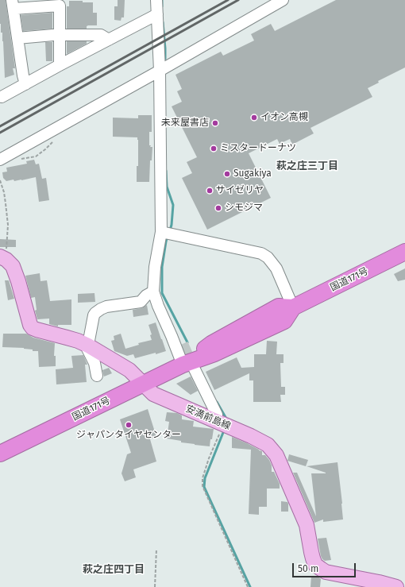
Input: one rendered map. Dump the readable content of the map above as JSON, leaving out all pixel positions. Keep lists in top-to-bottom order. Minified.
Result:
{"streets":{"highway":["国道171号"],"main road":["安満前島線"]},"crossings":[["国道171号","安満前島線"]],"districts":["萩之庄三丁目","萩之庄四丁目"],"places":["イオン高槻","未来屋書店","ミスタードーナツ","Sugakiya","サイゼリヤ","シモジマ","ジャパンタイヤセンター"],"scale_bar":"50 m"}
